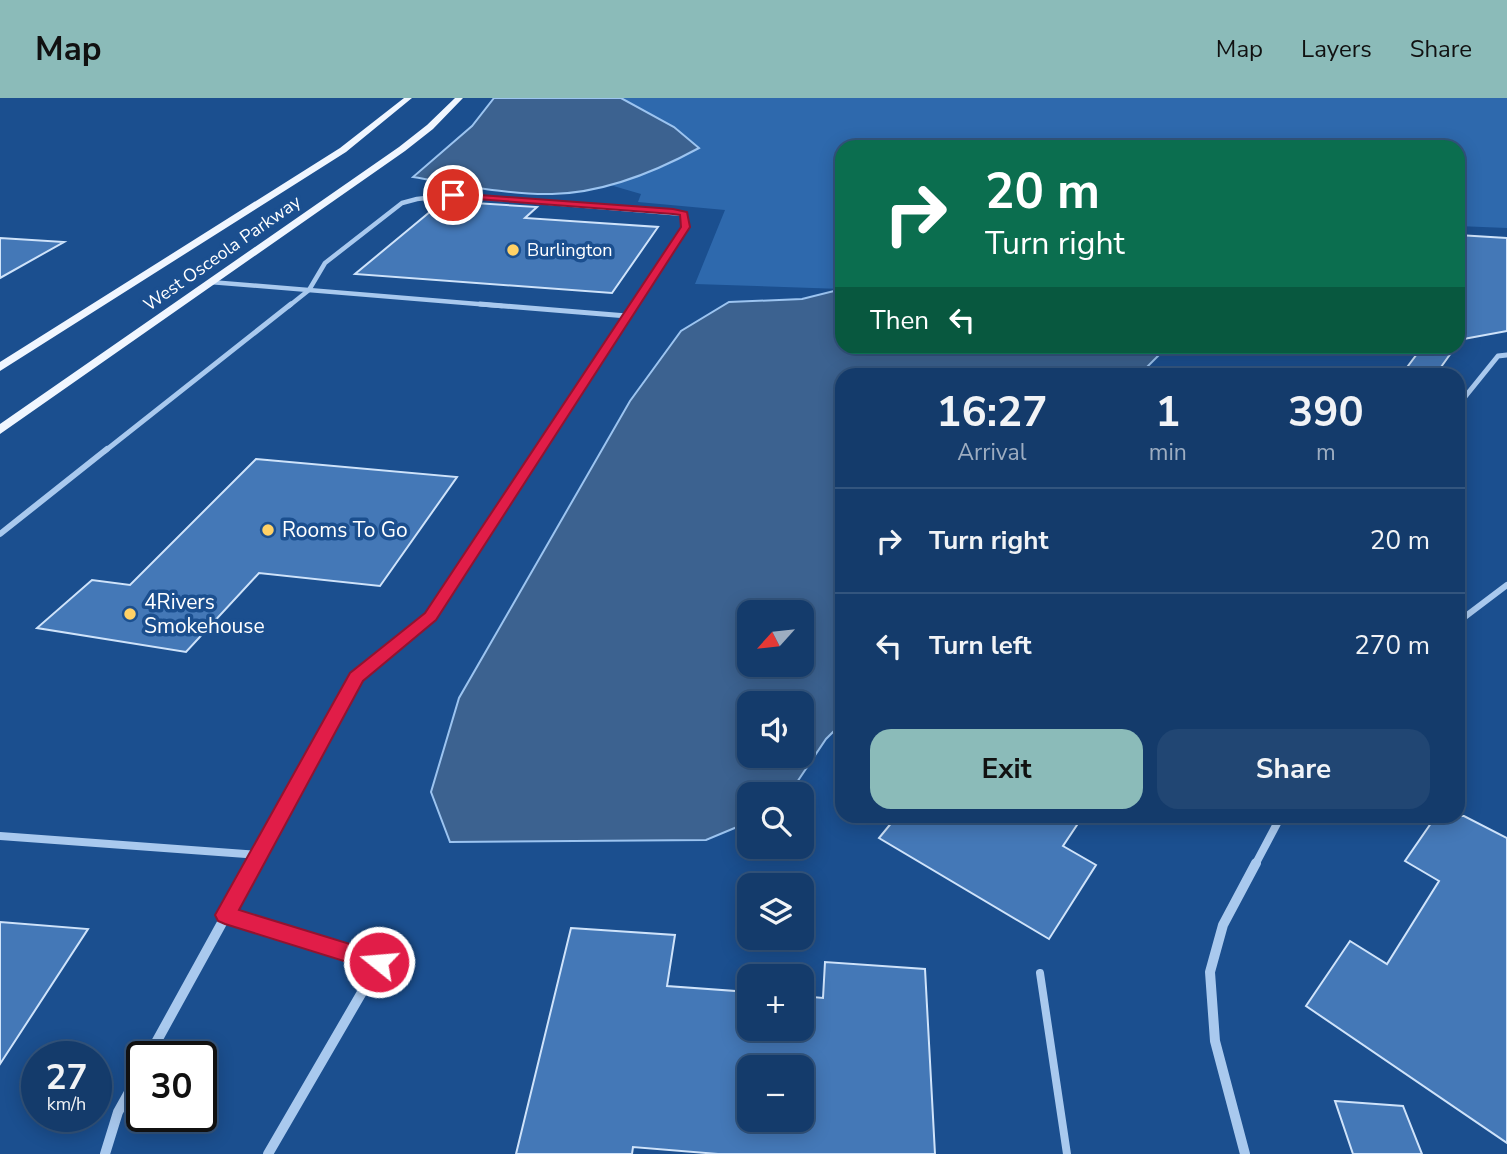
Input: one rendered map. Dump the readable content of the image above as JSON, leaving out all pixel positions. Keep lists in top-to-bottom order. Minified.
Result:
{"streets":{"main road":["West Osceola Parkway"]},"places":["Burlington","Rooms To Go","4Rivers Smokehouse"],"north":"bottom left","page":{"header":"Map","nav":["Map","Layers","Share"],"turn":["20 m","Turn right"],"then":"Then","eta":["16:27","Arrival","1","min","390","m"],"list":[{"name":"Turn right","value":"20 m"},{"name":"Turn left","value":"270 m"}],"map_buttons":["+","−"],"buttons":["Exit","Share"],"speed":"27 km/h","limit":"30"}}
